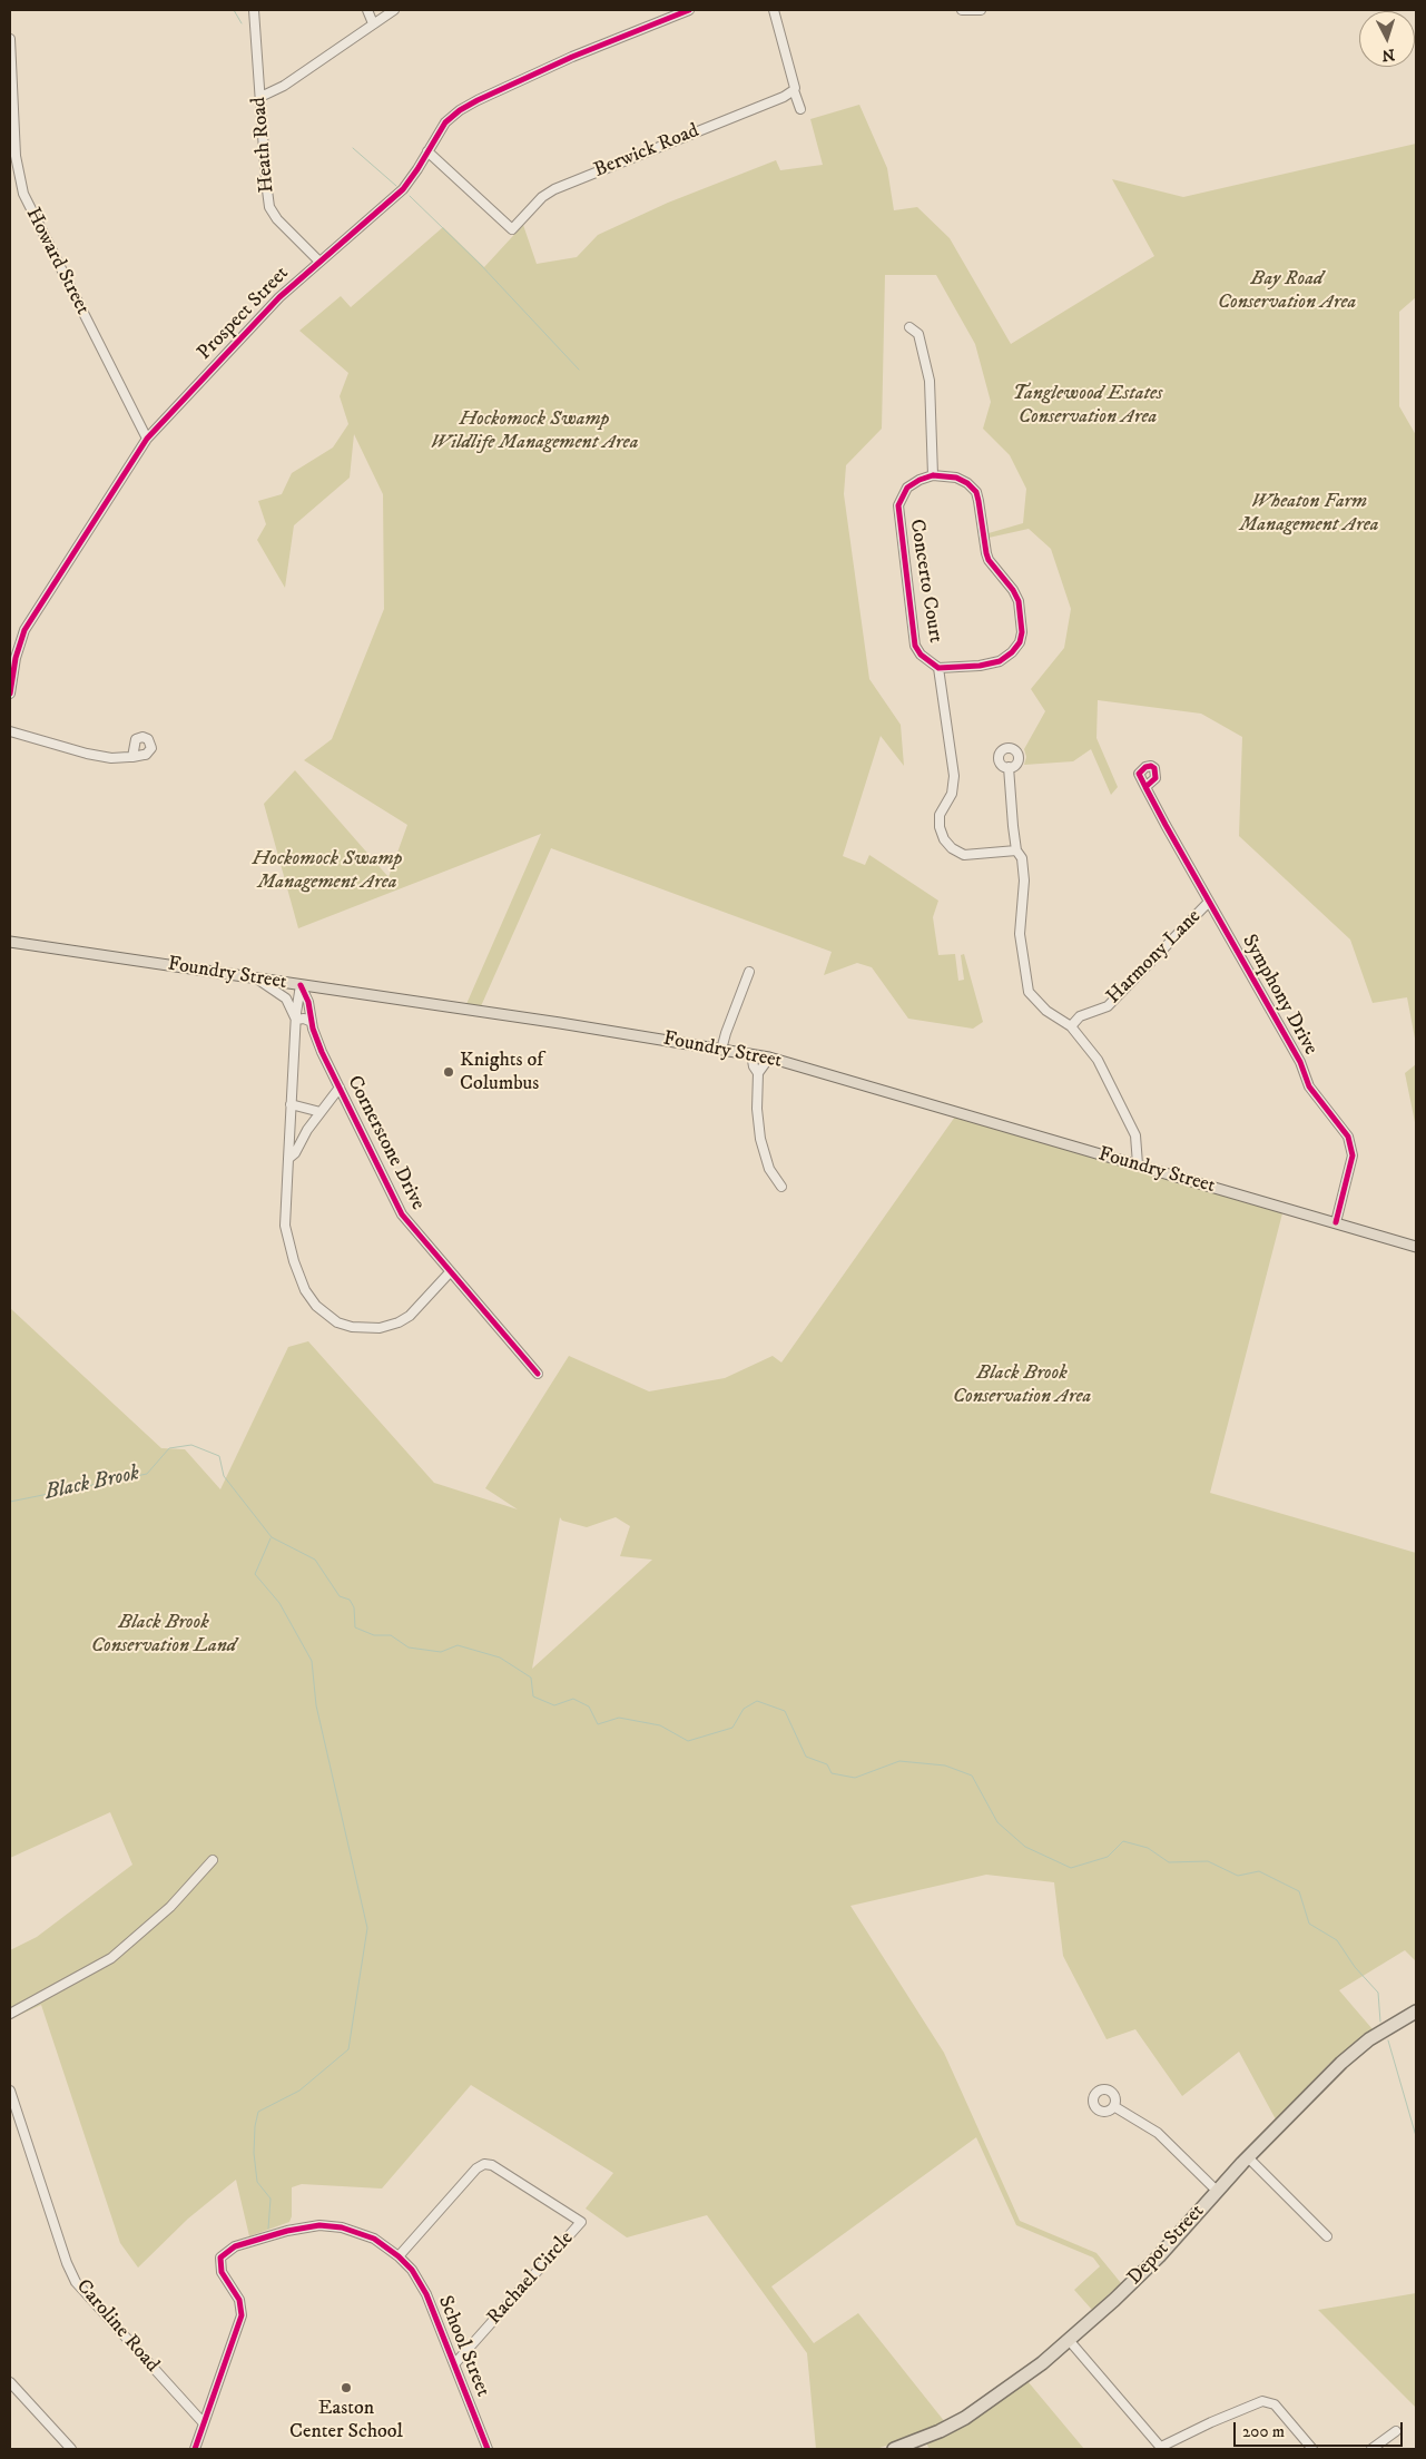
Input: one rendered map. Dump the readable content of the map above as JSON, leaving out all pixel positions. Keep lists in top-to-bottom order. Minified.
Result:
{"streets":{"highway":["Depot Street"],"main road":["Foundry Street"],"street":["Heath Road","Berwick Road","Howard Street","Prospect Street","Concerto Court","Harmony Lane","Symphony Drive","Cornerstone Drive","Rachael Circle","Caroline Road","School Street"]},"crossings":[["Heath Road","Prospect Street"],["Berwick Road","Prospect Street"],["Howard Street","Prospect Street"],["Harmony Lane","Symphony Drive"],["Foundry Street","Symphony Drive"],["Foundry Street","Cornerstone Drive"],["Rachael Circle","School Street"],["Caroline Road","School Street"]],"water":["Black Brook"],"parks":["Bay Road Conservation Area","Tanglewood Estates Conservation Area","Hockomock Swamp Wildlife Management Area","Wheaton Farm Management Area","Hockomock Swamp Management Area","Black Brook Conservation Area","Black Brook Conservation Land"],"places":["Knights of Columbus","Easton Center School"],"scale_bar":"200 m","north":"bottom"}
